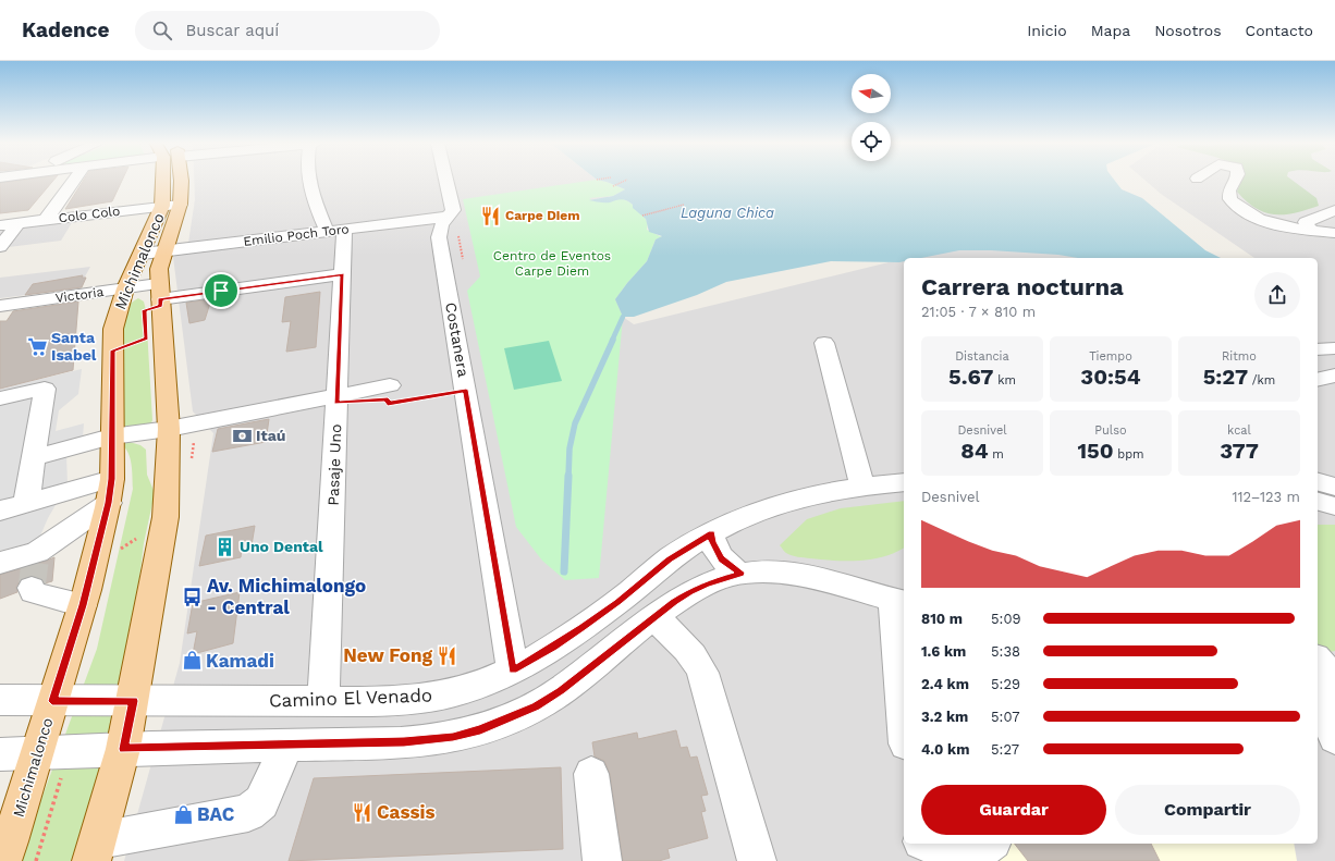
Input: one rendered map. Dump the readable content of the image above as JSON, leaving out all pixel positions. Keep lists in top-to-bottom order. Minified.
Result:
{"streets":{"main road":["Michimalonco"],"street":["Colo Colo","Emilio Poch Toro","Victoria","Costanera","Pasaje Uno","Camino El Venado"]},"crossings":[["Colo Colo","Michimalonco"],["Emilio Poch Toro","Michimalonco"],["Emilio Poch Toro","Costanera"],["Emilio Poch Toro","Pasaje Uno"],["Michimalonco","Victoria"],["Michimalonco","Camino El Venado"],["Victoria","Pasaje Uno"],["Costanera","Camino El Venado"],["Pasaje Uno","Camino El Venado"]],"water":["Laguna Chica"],"parks":["Centro de Eventos Carpe Diem"],"places":{"restaurant":["Carpe Diem","New Fong","Cassis"],"supermarket":["Santa Isabel"],"bank":["Itaú"],"building":["Uno Dental"],"bus stop":["Av. Michimalongo - Central"],"shop":["Kamadi","BAC"]},"north":"left","page":{"header":"Kadence","search":"Buscar aquí","nav":["Inicio","Mapa","Nosotros","Contacto"],"heading":["Carrera nocturna","21:05 · 7 × 810 m"],"stats":[["Distancia","5.67 km"],["Tiempo","30:54"],["Ritmo","5:27 /km"],["Desnivel","84 m"],["Pulso","150 bpm"],["kcal","377"]],"chart":["Desnivel","112–123 m"],"list":[{"name":"810 m","note":"5:09"},{"name":"1.6 km","note":"5:38"},{"name":"2.4 km","note":"5:29"},{"name":"3.2 km","note":"5:07"},{"name":"4.0 km","note":"5:27"}],"buttons":["Guardar","Compartir"]}}
